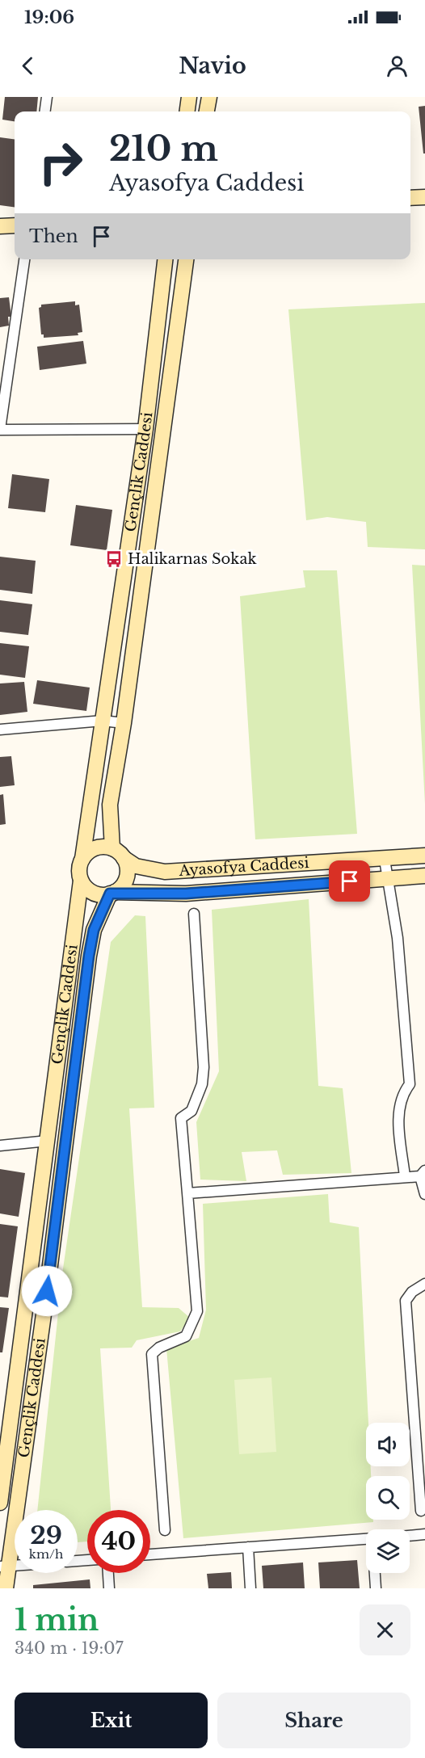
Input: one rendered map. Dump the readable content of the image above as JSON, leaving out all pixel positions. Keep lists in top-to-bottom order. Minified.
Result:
{"streets":{"street":["Gençlik Caddesi","Ayasofya Caddesi"]},"crossings":[["Gençlik Caddesi","Ayasofya Caddesi"]],"places":{"bus stop":["Halikarnas Sokak"]},"page":{"status":"19:06","header":"Navio","turn":["210 m","Ayasofya Caddesi"],"then":"Then","speed":"29 km/h","limit":"40","heading":["1 min","340 m · 19:07"],"buttons":["Exit","Share"]}}
